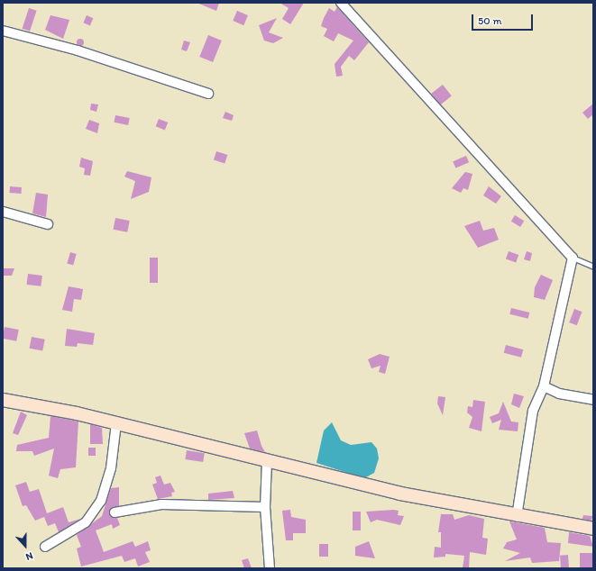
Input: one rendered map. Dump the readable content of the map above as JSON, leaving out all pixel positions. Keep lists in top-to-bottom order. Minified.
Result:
{"scale_bar":"50 m","north":"bottom"}
